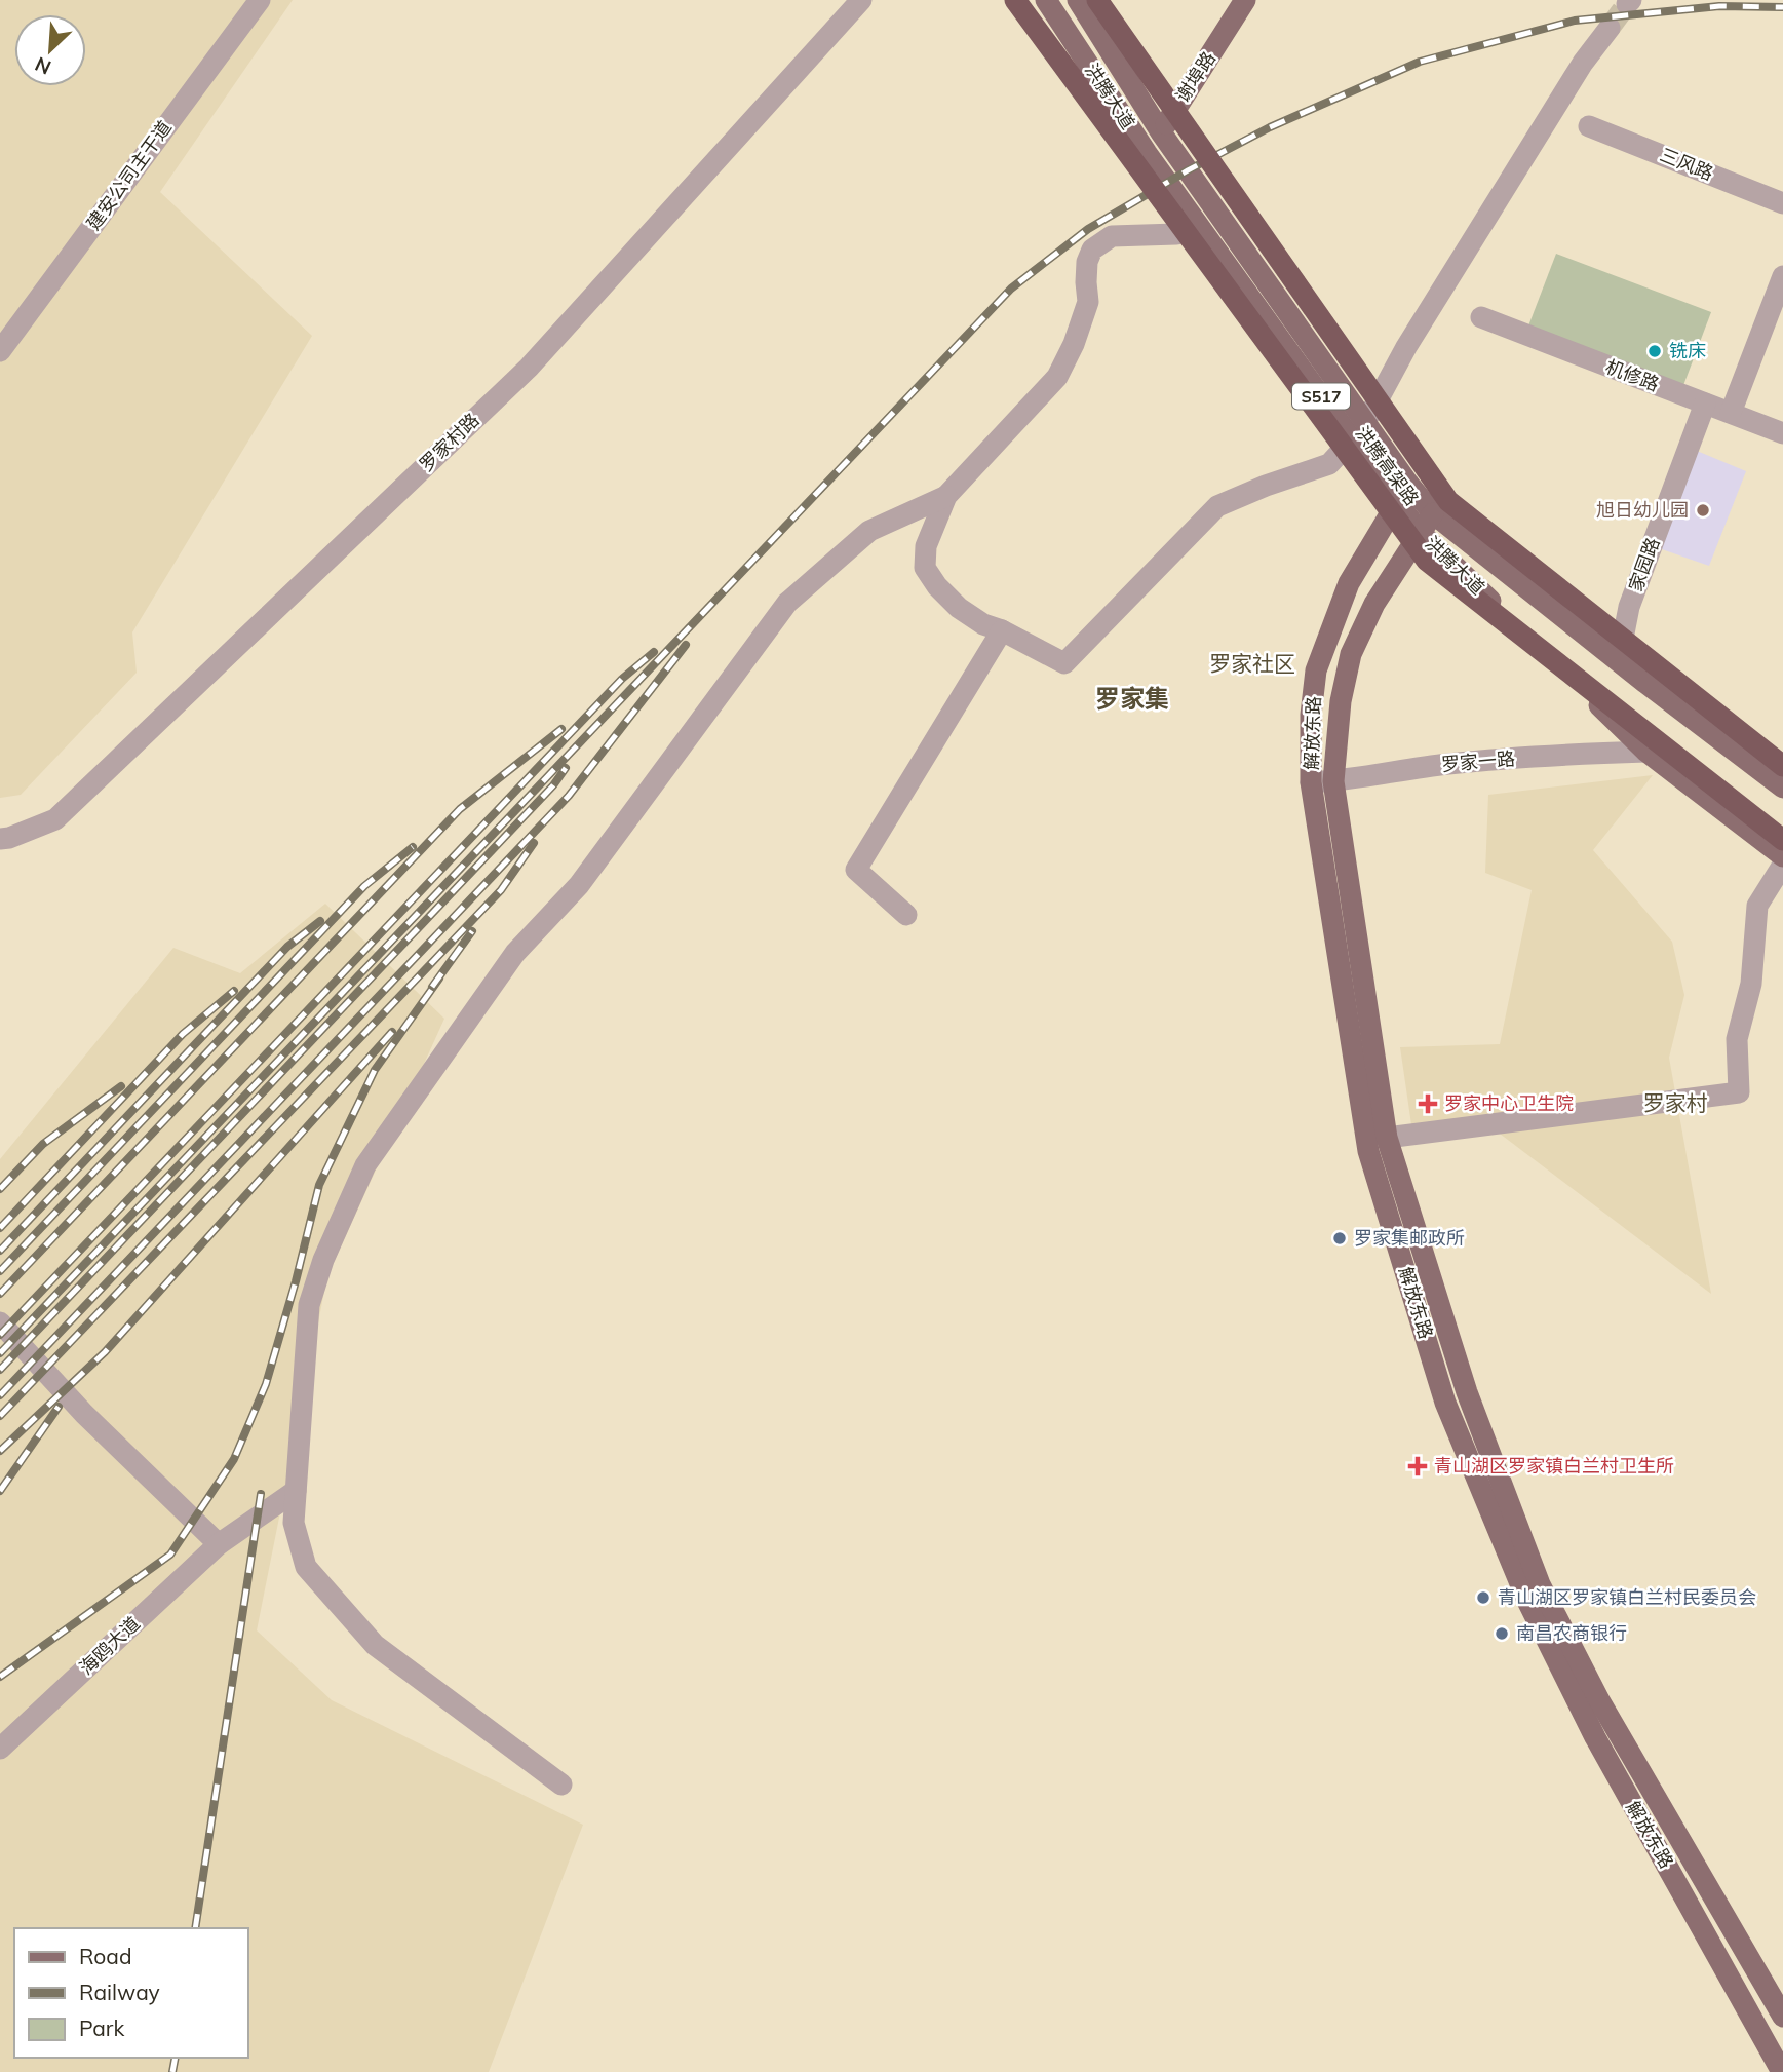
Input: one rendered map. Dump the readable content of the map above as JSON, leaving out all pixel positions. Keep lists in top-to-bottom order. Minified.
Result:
{"streets":{"highway":["洪腾高架路"],"main road":["谢埠路","洪腾大道","S517","解放东路"],"street":["三风路","建安公司主干道","机修路","罗家村路","家园路","罗家一路","海鸥大道"]},"crossings":[["谢埠路","洪腾大道"],["洪腾大道","家园路"],["洪腾大道","解放东路"],["洪腾大道","罗家一路"],["机修路","家园路"],["解放东路","罗家一路"]],"districts":["罗家社区","罗家集","罗家村"],"places":{"other":["铣床","旭日幼儿园","罗家集邮政所","青山湖区罗家镇白兰村民委员会","南昌农商银行"],"health":["罗家中心卫生院","青山湖区罗家镇白兰村卫生所"]},"legend":["Road","Railway","Park"],"north":"bottom left"}
